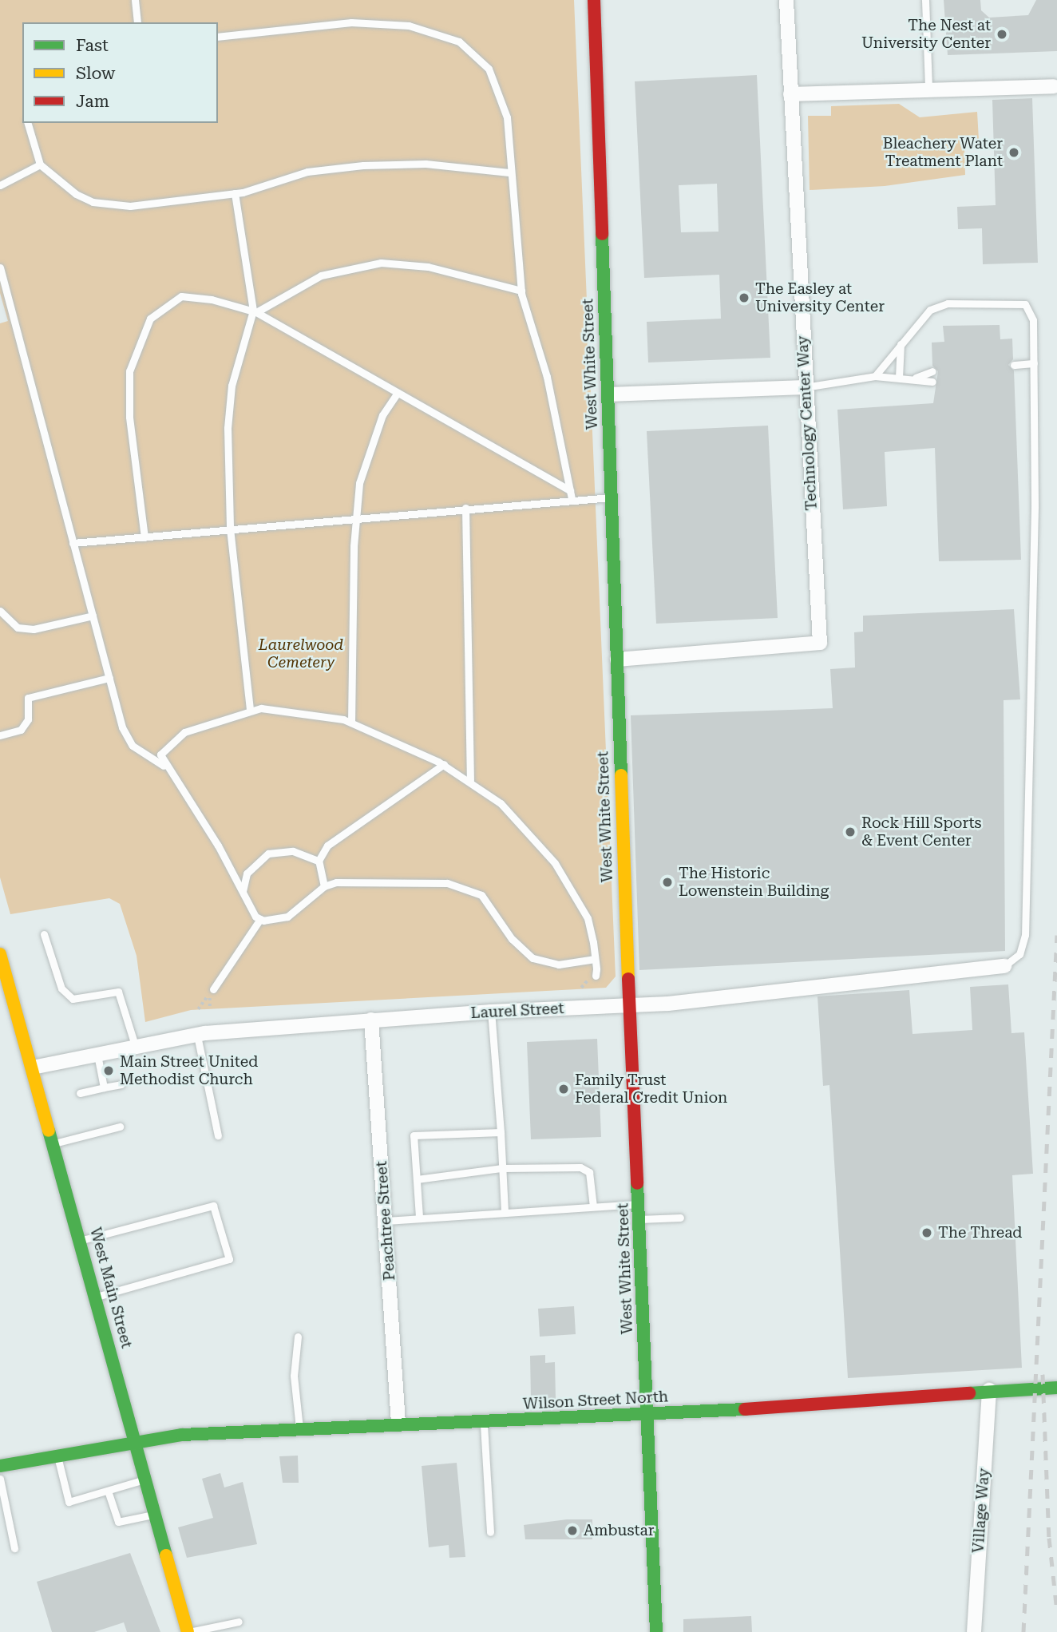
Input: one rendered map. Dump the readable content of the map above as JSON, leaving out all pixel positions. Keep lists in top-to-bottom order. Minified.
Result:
{"streets":{"street":["West White Street","Technology Center Way","Laurel Street","Peachtree Street","West Main Street","Wilson Street North","Village Way"]},"crossings":[["West White Street","Technology Center Way"],["West White Street","Laurel Street"],["West White Street","Wilson Street North"],["Laurel Street","Peachtree Street"],["Laurel Street","West Main Street"],["Peachtree Street","Wilson Street North"],["West Main Street","Wilson Street North"],["Wilson Street North","Village Way"]],"parks":["Laurelwood Cemetery"],"places":["The Nest at University Center","Bleachery Water Treatment Plant","The Easley at University Center","Rock Hill Sports & Event Center","The Historic Lowenstein Building","Main Street United Methodist Church","Family Trust Federal Credit Union","The Thread","Ambustar"],"legend":["Fast","Slow","Jam"]}
